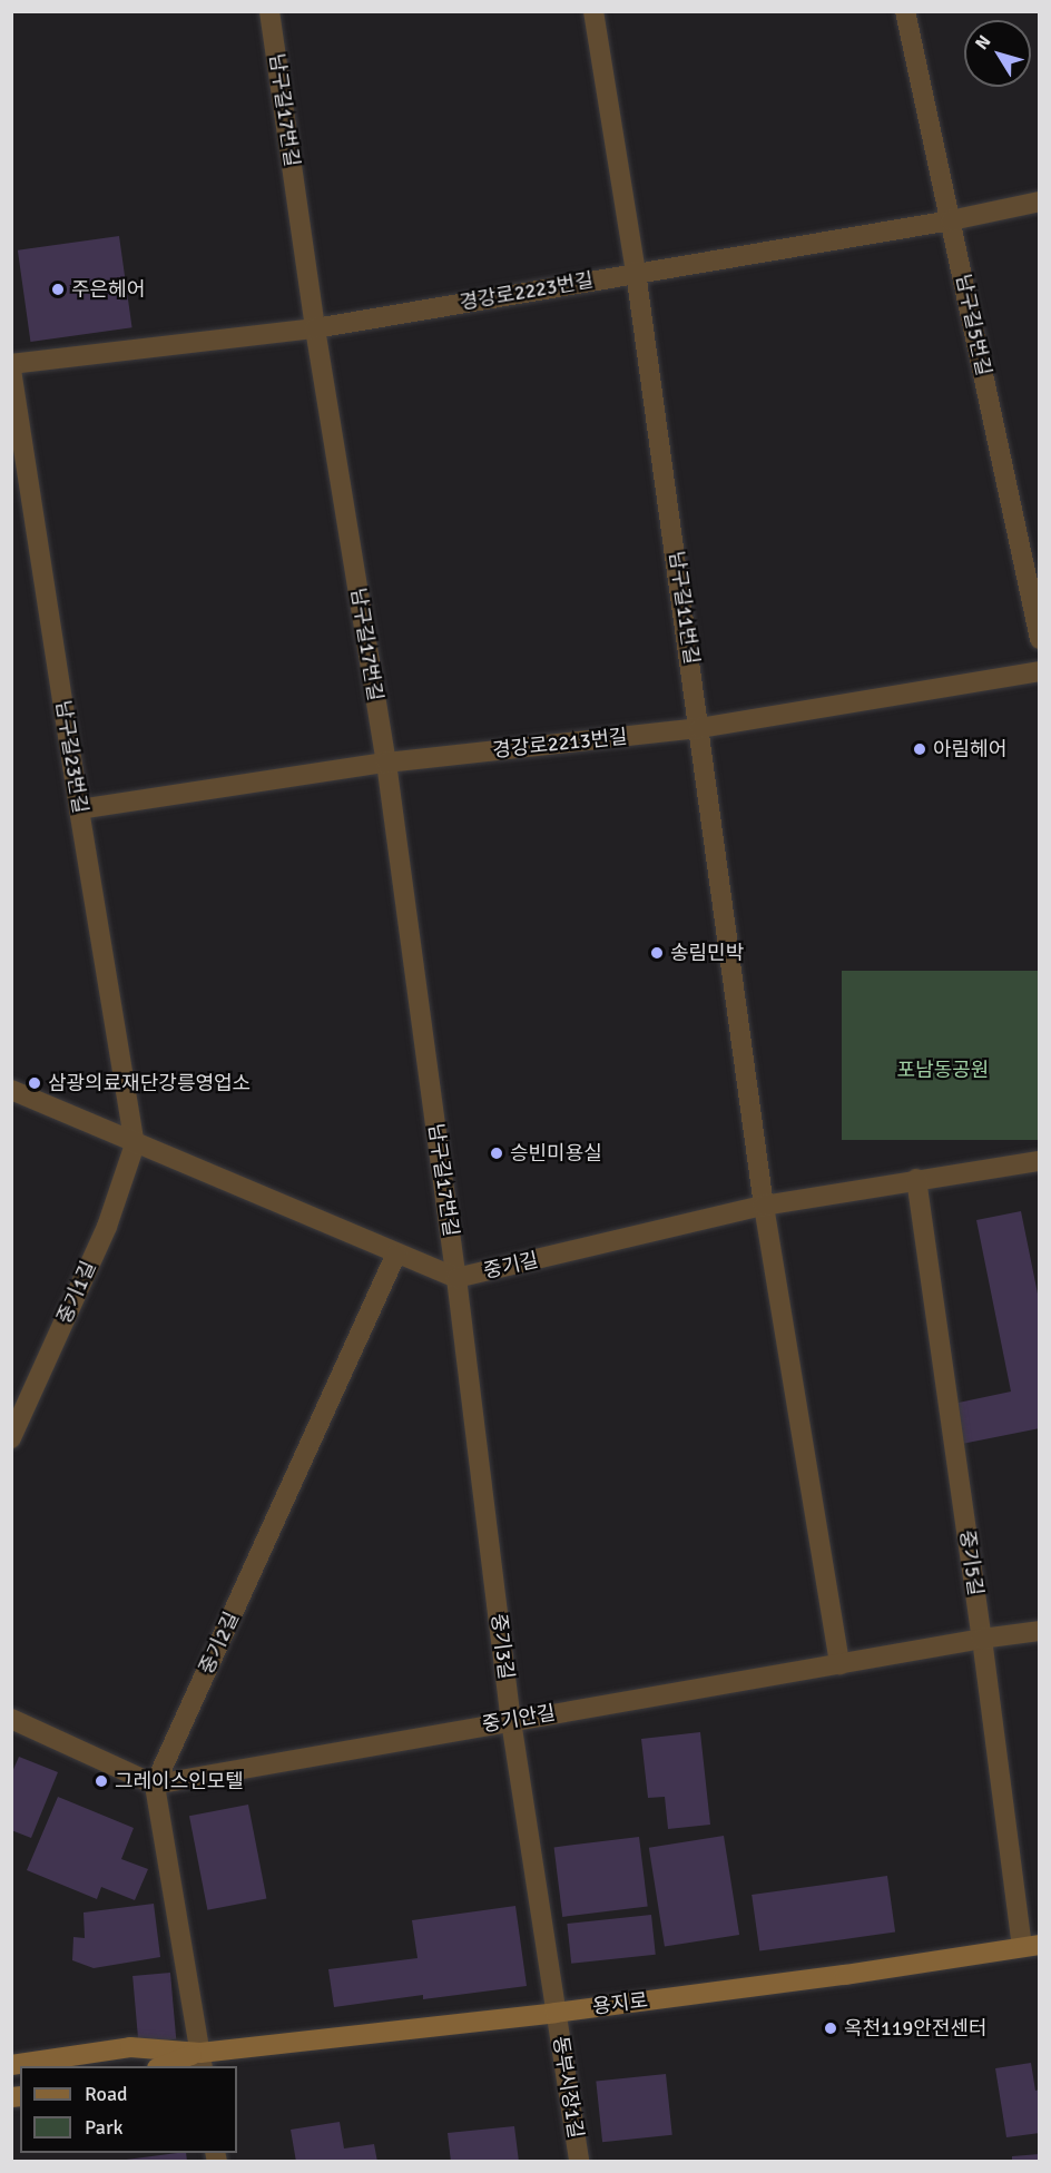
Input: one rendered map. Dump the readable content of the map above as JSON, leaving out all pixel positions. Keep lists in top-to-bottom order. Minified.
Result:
{"streets":{"street":["남구길17번길","경강로2223번길","남구길5번길","남구길11번길","경강로2213번길","남구길23번길","중기길","중기1길","중기5길","중기2길","중기3길","중기안길","용지로","동부시장1길"]},"crossings":[["남구길17번길","경강로2223번길"],["남구길17번길","경강로2213번길"],["남구길17번길","중기길"],["남구길17번길","중기3길"],["경강로2223번길","남구길5번길"],["경강로2223번길","남구길11번길"],["남구길11번길","경강로2213번길"],["남구길11번길","중기길"],["남구길11번길","중기안길"],["경강로2213번길","남구길23번길"],["남구길23번길","중기길"],["남구길23번길","중기1길"],["중기길","중기1길"],["중기길","중기5길"],["중기길","중기2길"],["중기길","중기3길"],["중기5길","중기안길"],["중기5길","용지로"],["중기2길","중기안길"],["중기3길","중기안길"],["중기3길","용지로"],["중기3길","동부시장1길"],["용지로","동부시장1길"]],"parks":["포남동공원"],"places":["주은헤어","아림헤어","송림민박","삼광의료재단강릉영업소","승빈미용실","그레이스인모텔","옥천119안전센터"],"legend":["Road","Park"],"north":"top left"}
